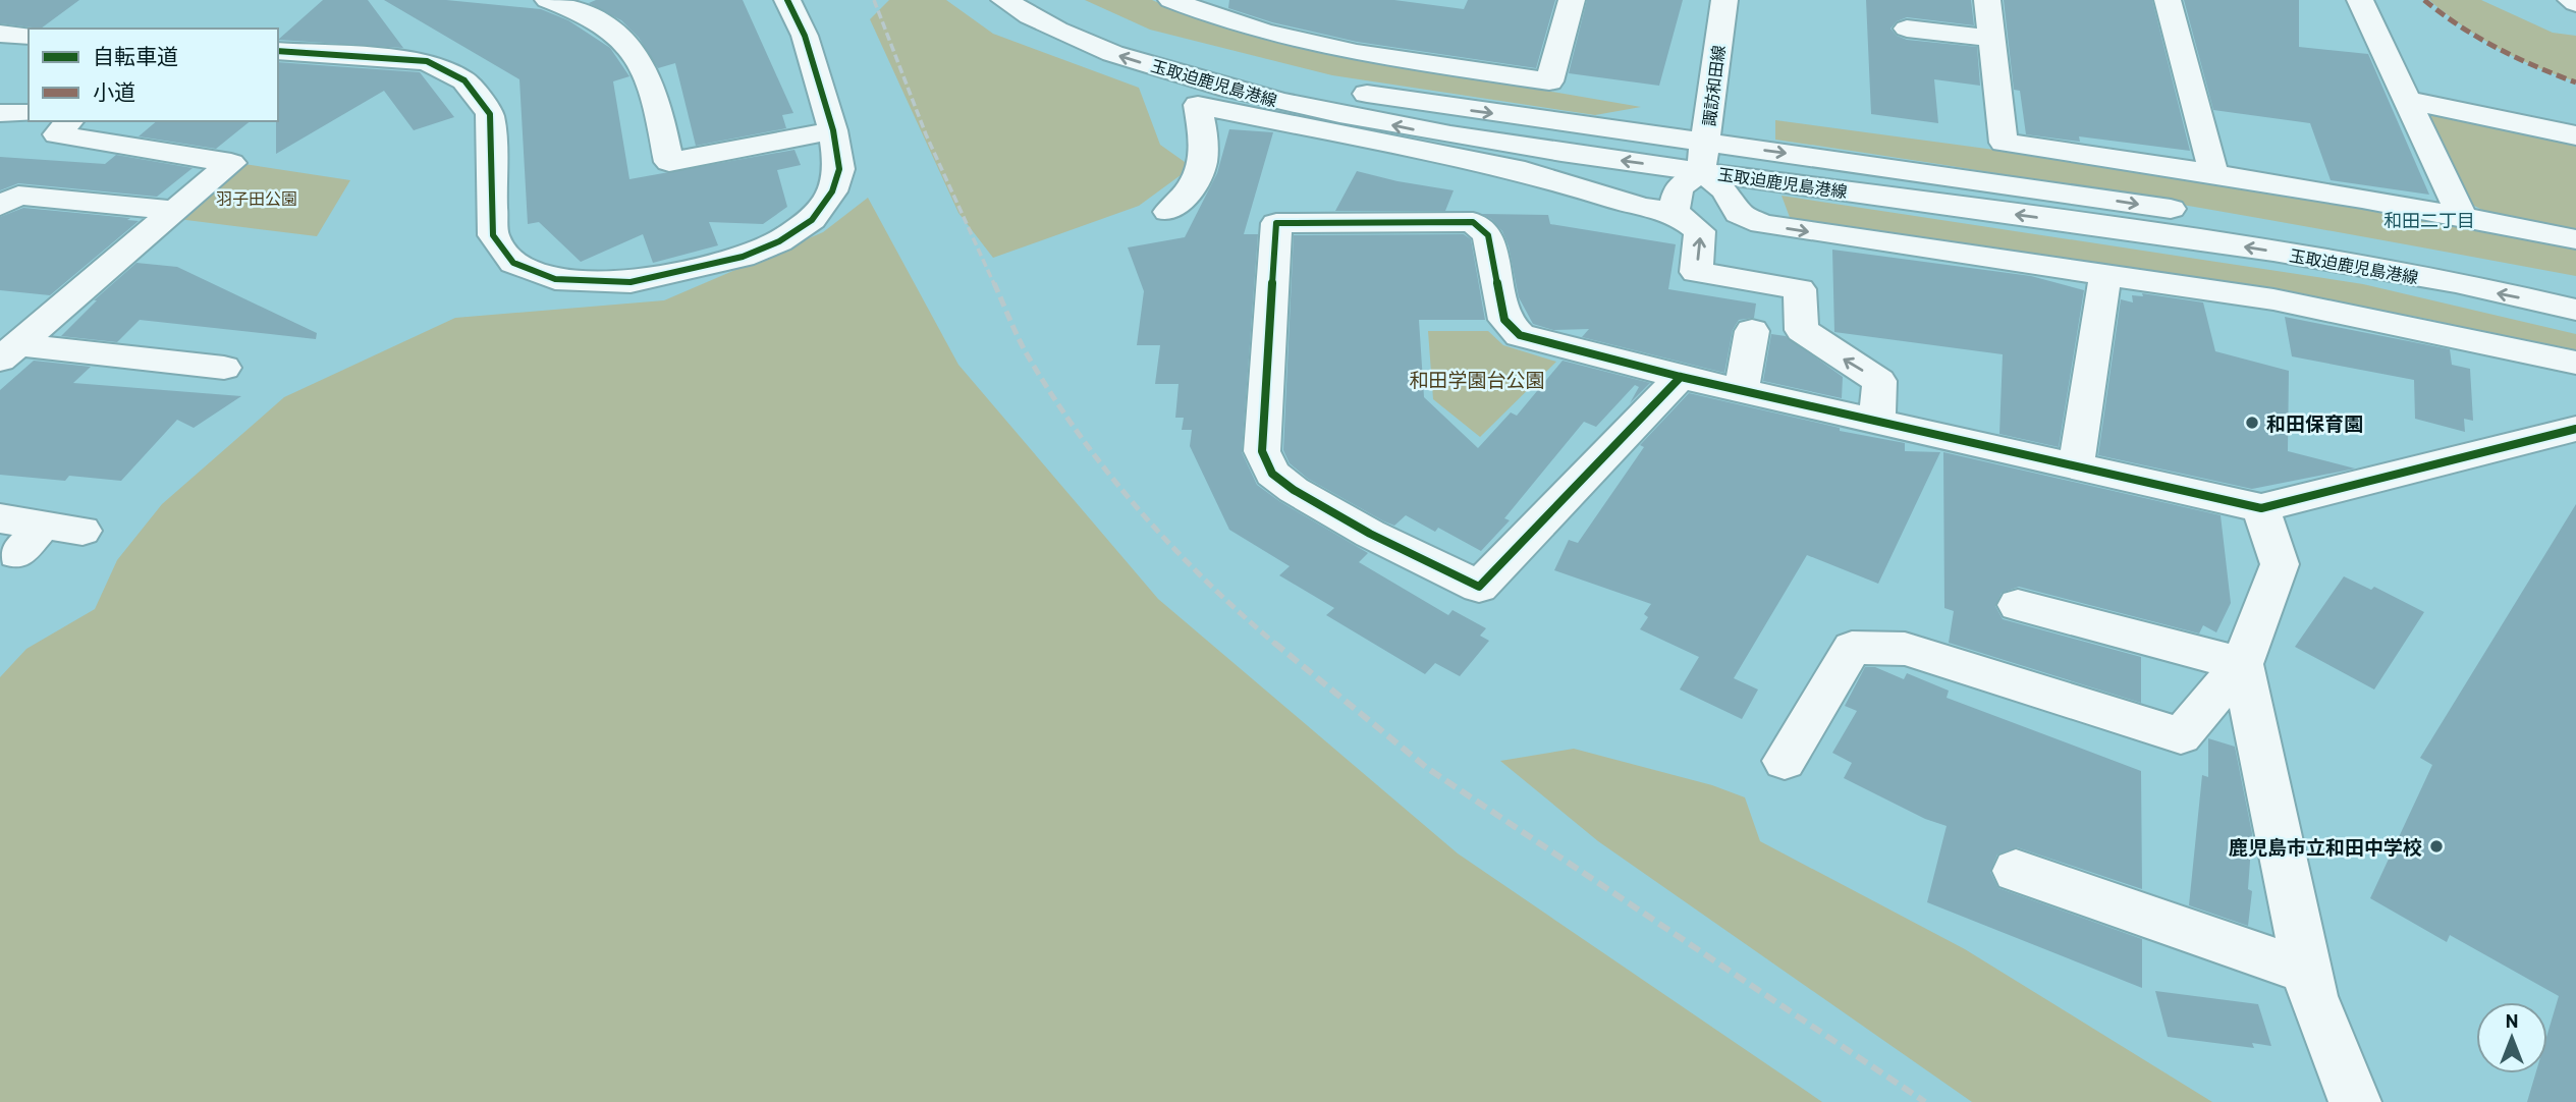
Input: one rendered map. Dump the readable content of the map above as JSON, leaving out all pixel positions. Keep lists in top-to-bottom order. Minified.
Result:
{"streets":{"street":["玉取迫鹿児島港線","諏訪和田線"]},"crossings":[["玉取迫鹿児島港線","諏訪和田線"]],"districts":["和田二丁目"],"parks":["羽子田公園","和田学園台公園"],"places":["和田保育園","鹿児島市立和田中学校"],"legend":["自転車道","小道"],"north":"top"}
